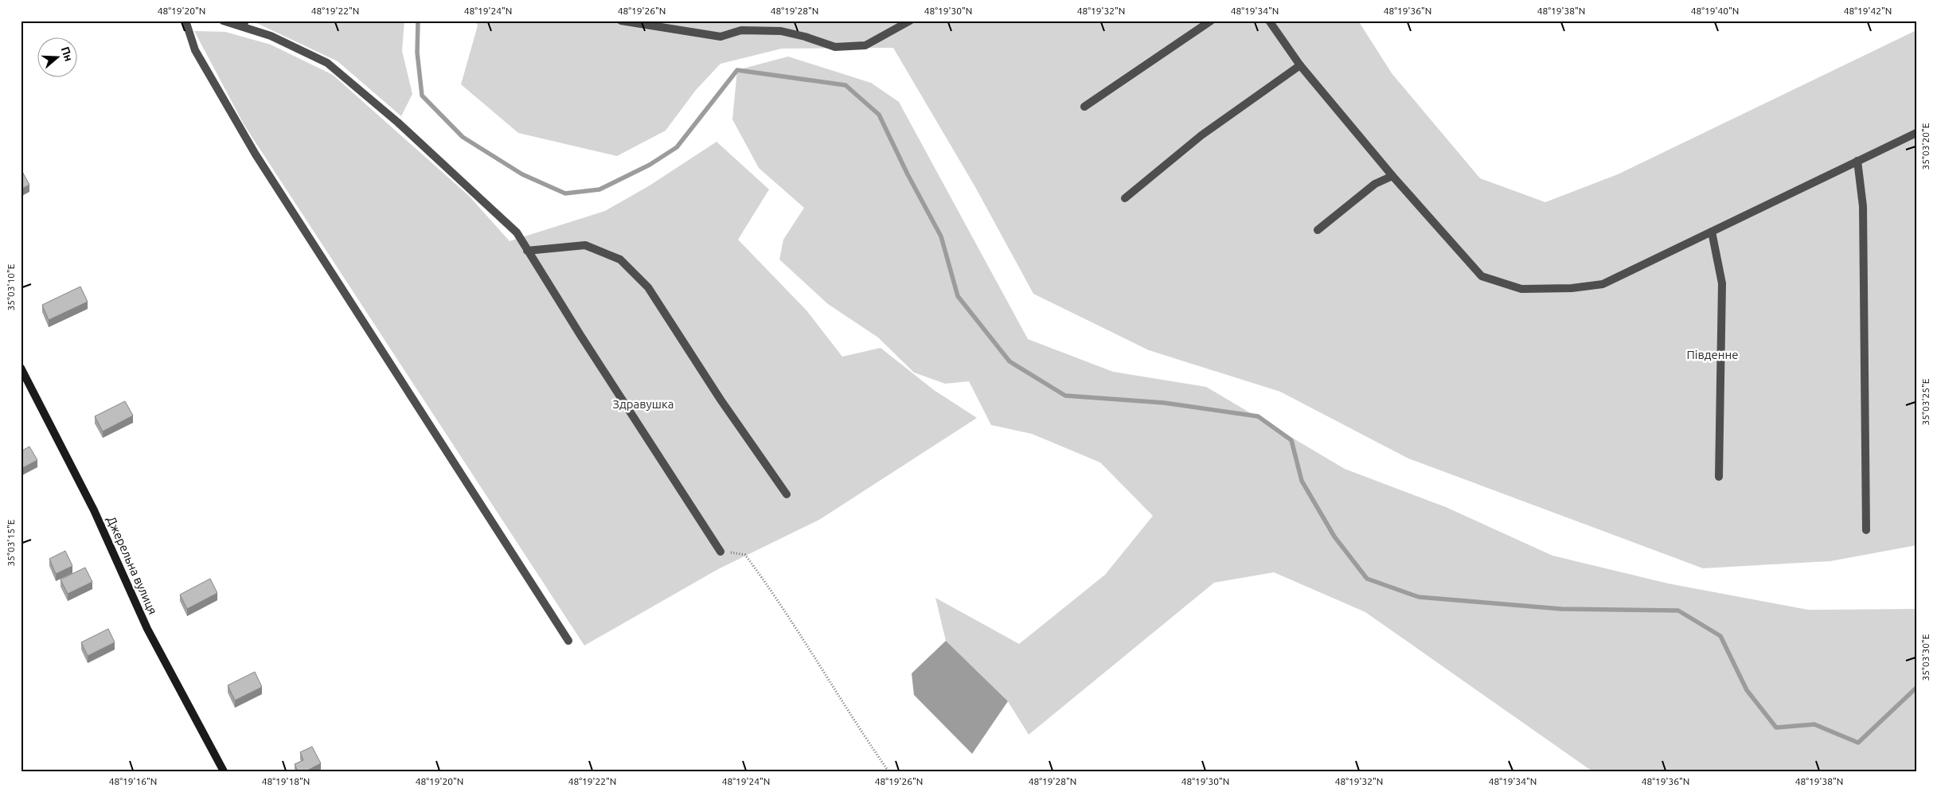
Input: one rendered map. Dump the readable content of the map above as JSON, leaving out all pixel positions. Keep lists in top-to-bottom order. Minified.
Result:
{"streets":{"street":["Джерельна вулиця"]},"parks":["Південне","Здравушка"],"north":"right","coordinates":["48°19'20\"N","48°19'22\"N","48°19'24\"N","48°19'26\"N","48°19'28\"N","48°19'30\"N","48°19'32\"N","48°19'34\"N","48°19'36\"N","48°19'38\"N","48°19'40\"N","48°19'42\"N","35°03'20\"E","35°03'10\"E","35°03'25\"E","35°03'15\"E","35°03'30\"E","48°19'16\"N","48°19'18\"N"]}
